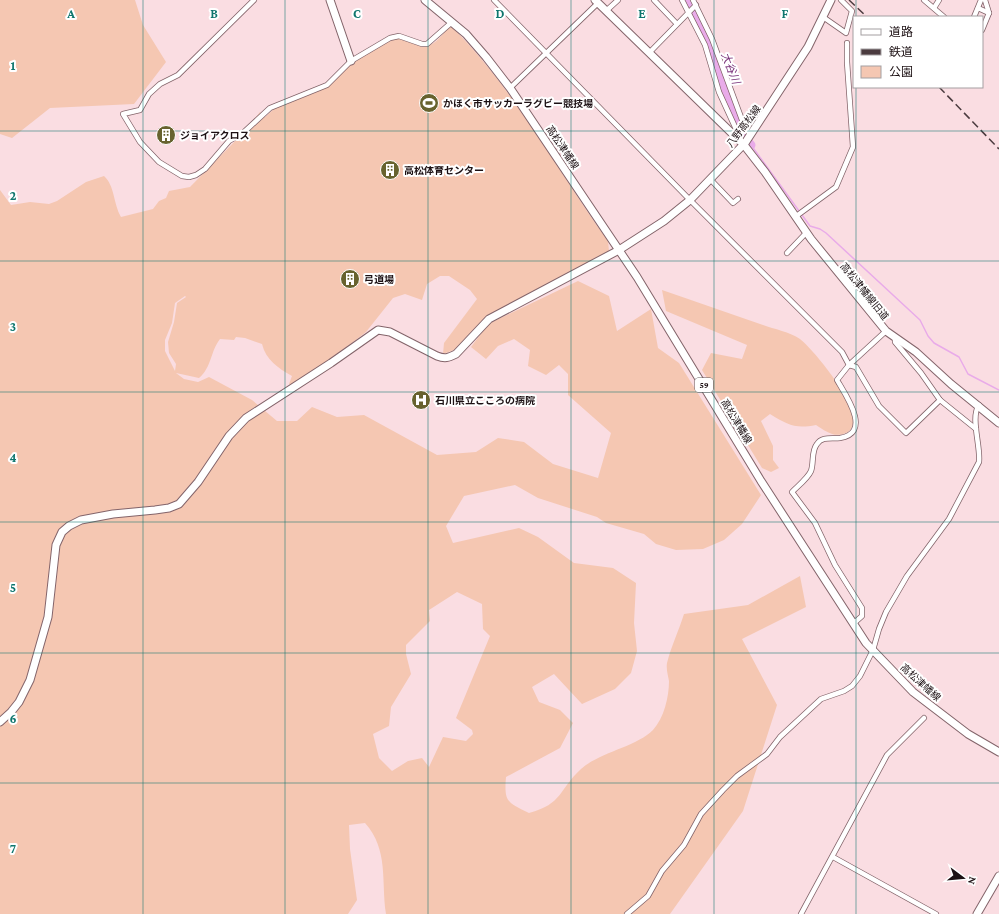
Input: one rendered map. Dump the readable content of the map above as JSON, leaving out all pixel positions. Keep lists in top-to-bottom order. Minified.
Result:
{"streets":{"street":["八野高松線","高松津幡線","高松津幡線旧道","59"]},"crossings":[["八野高松線","高松津幡線"],["八野高松線","高松津幡線旧道"]],"water":["大谷川"],"places":{"sports":["かほく市サッカーラグビー競技場"],"building":["ジョイアクロス","高松体育センター","弓道場"],"hospital":["石川県立こころの病院"]},"legend":["道路","鉄道","公園"],"north":"right","grid":{"columns":["A","B","C","D","E","F"],"rows":["1","2","3","4","5","6","7"]}}
